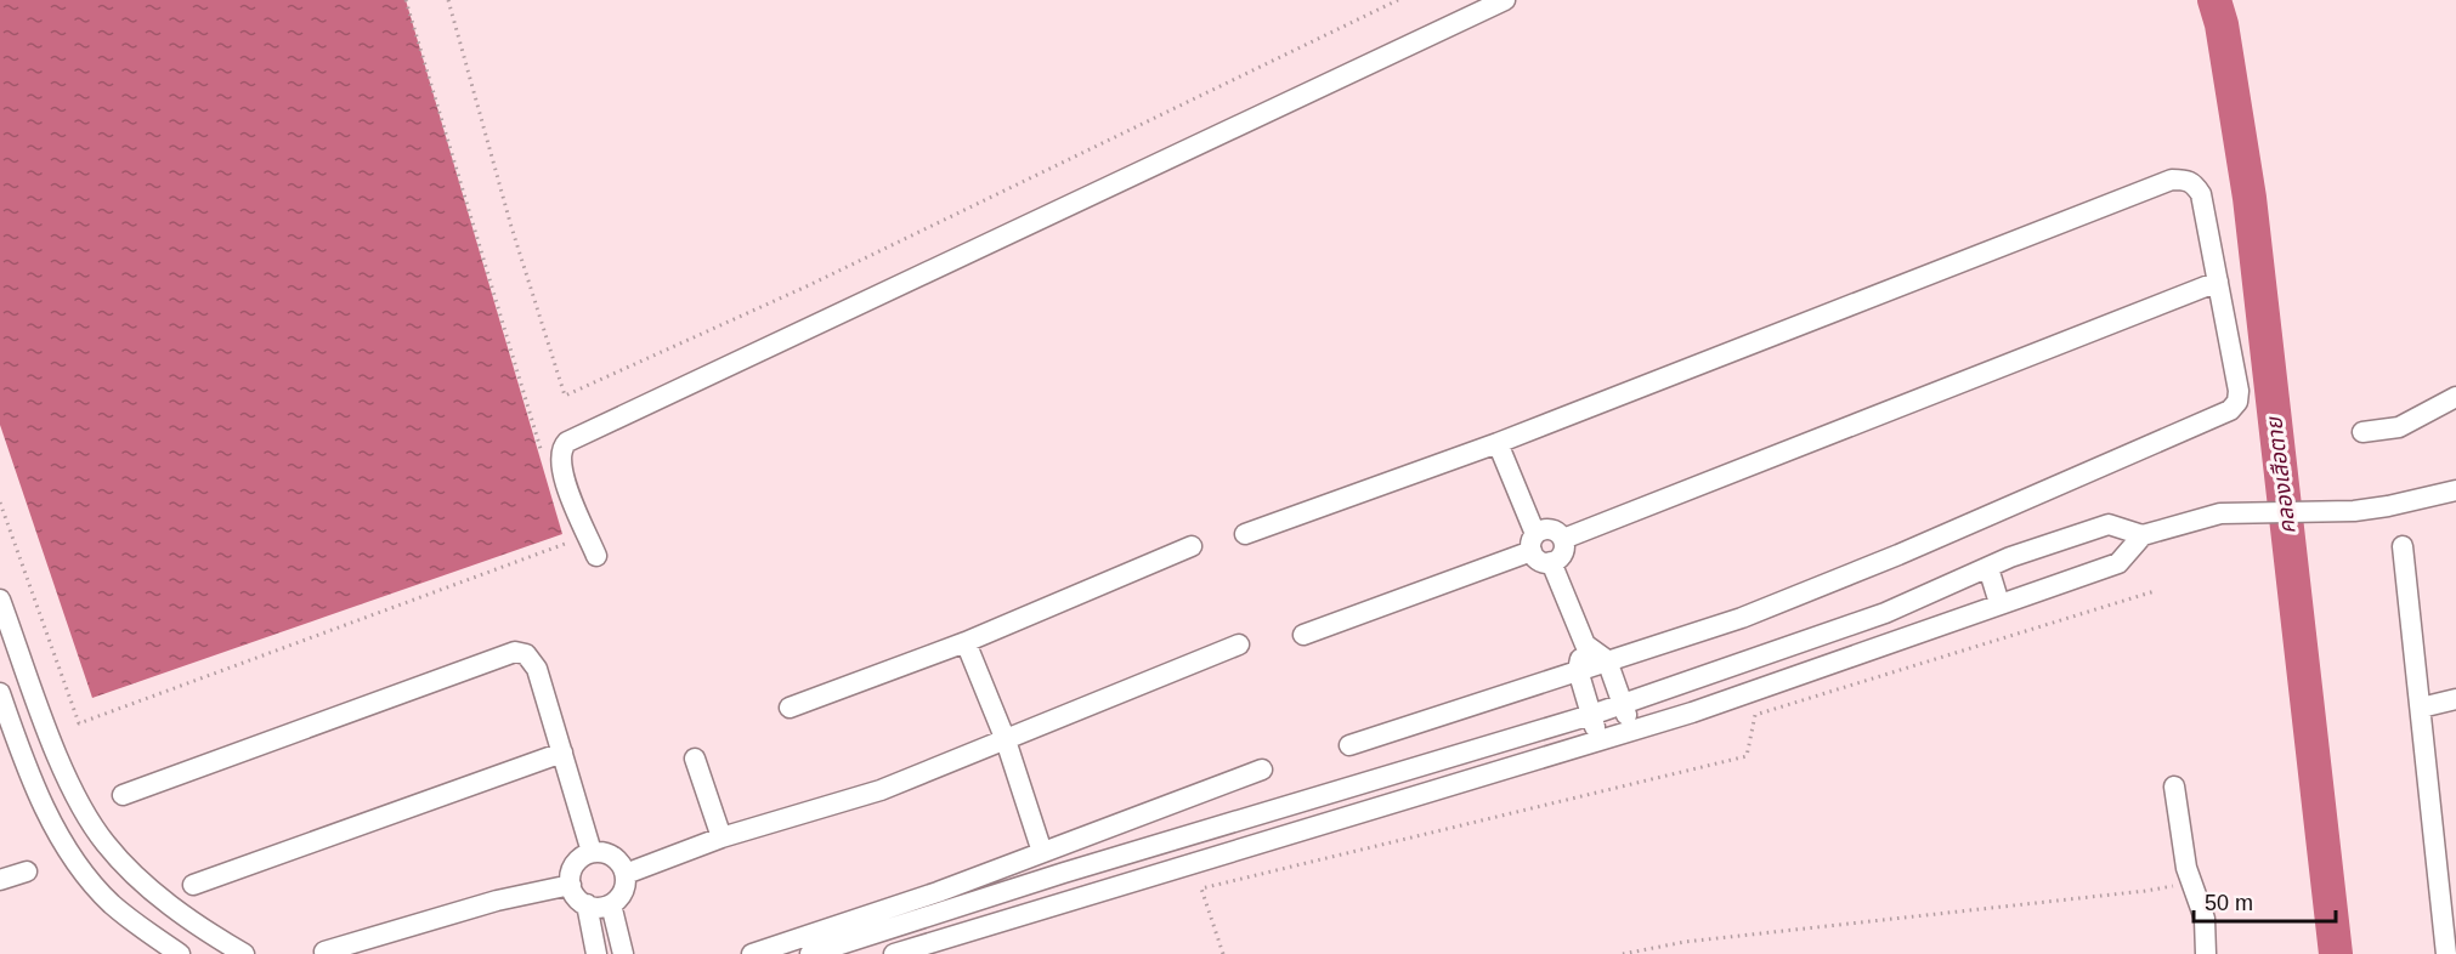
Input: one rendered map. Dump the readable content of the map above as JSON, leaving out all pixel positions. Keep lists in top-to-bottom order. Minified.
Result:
{"water":["คลองเสือตาย"],"scale_bar":"50 m"}
